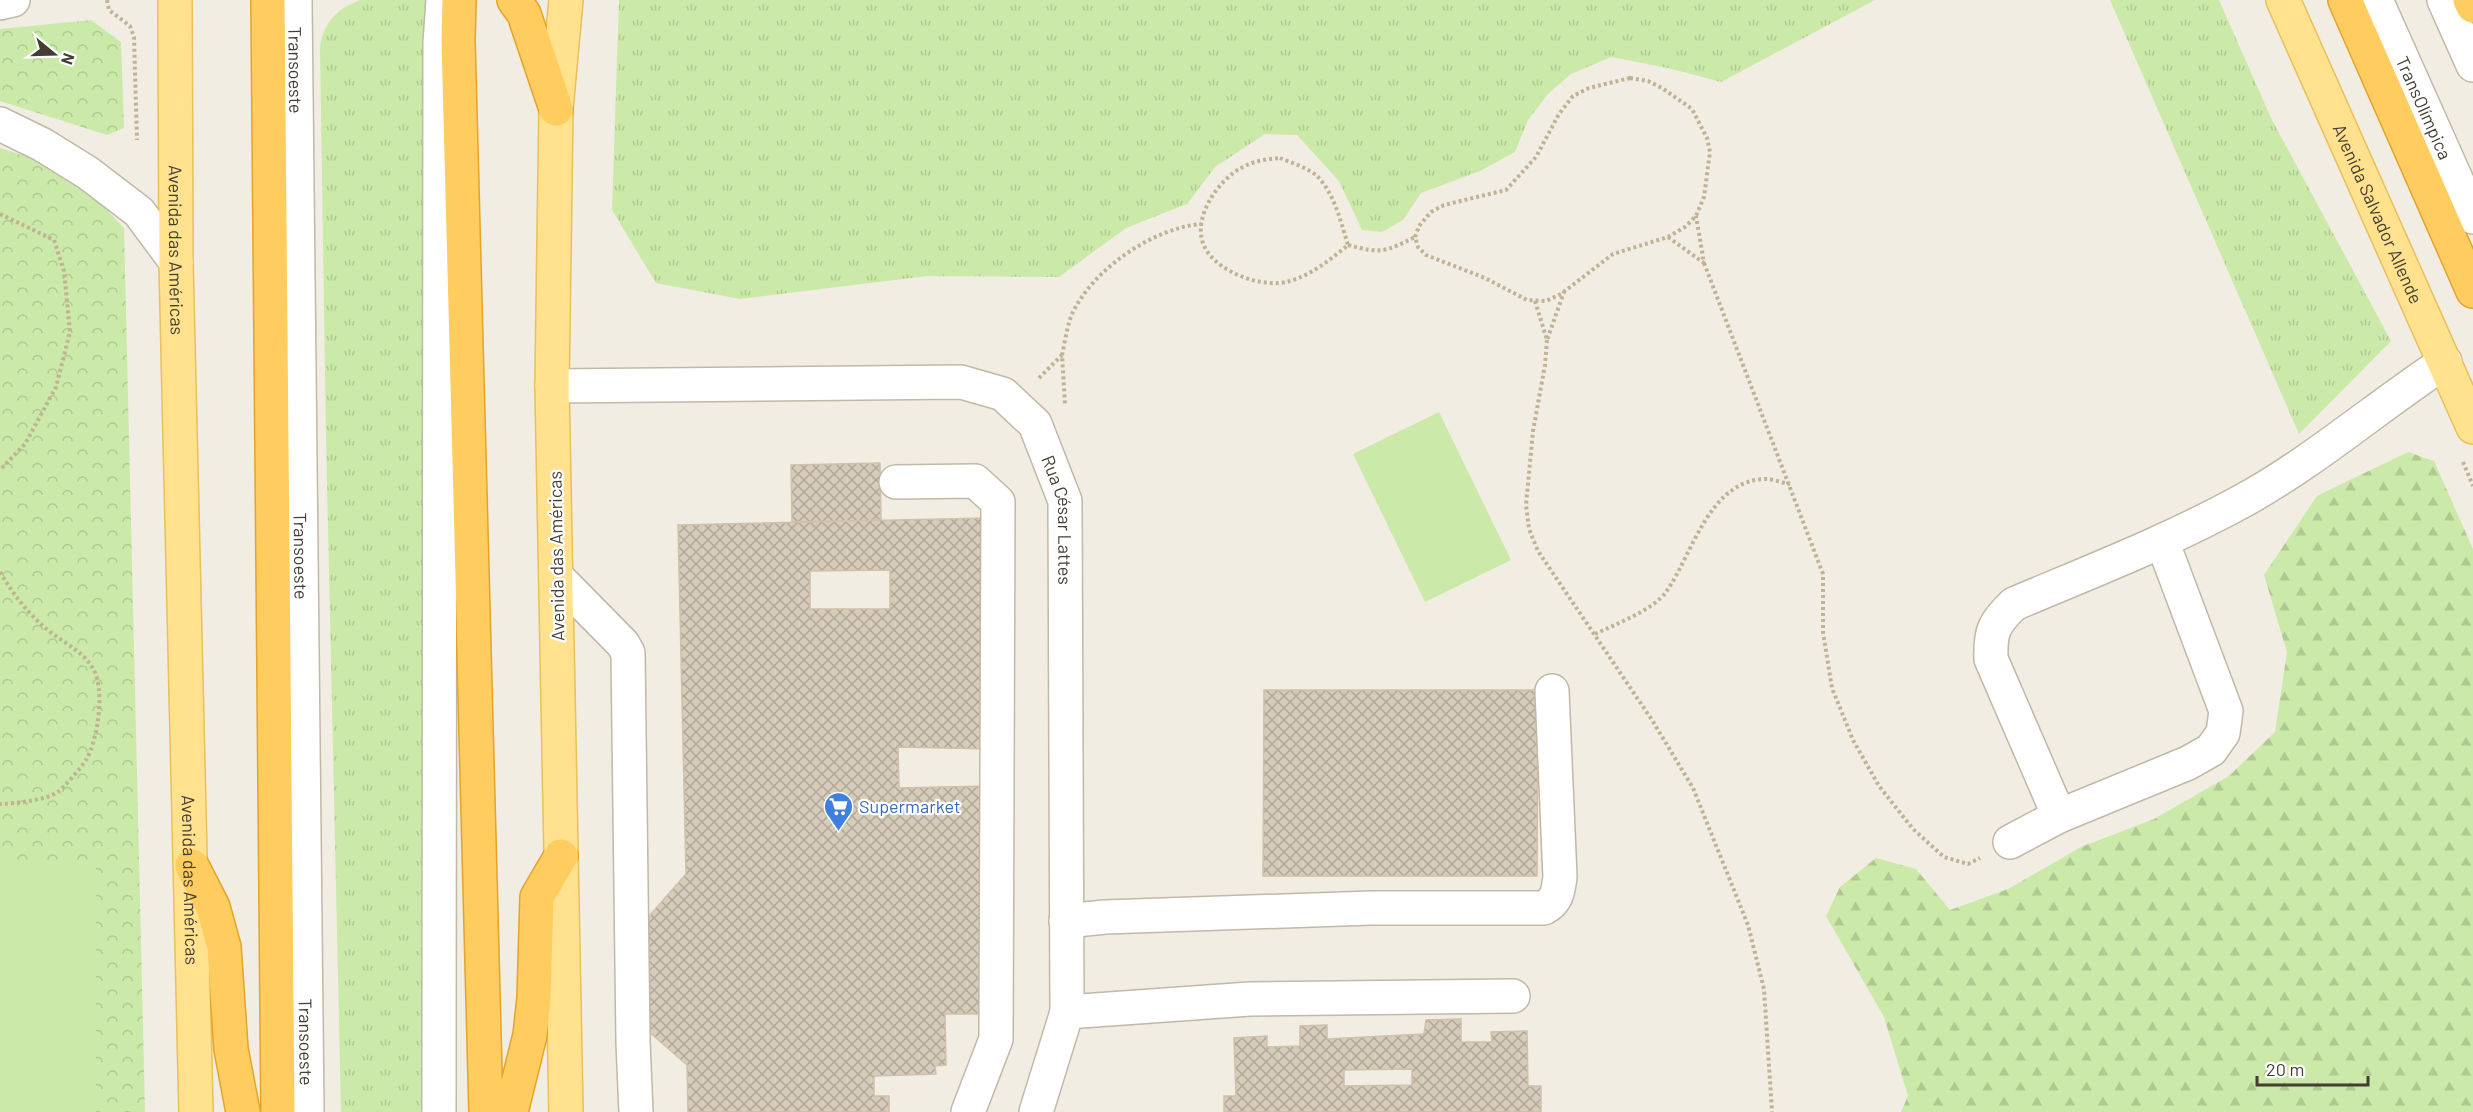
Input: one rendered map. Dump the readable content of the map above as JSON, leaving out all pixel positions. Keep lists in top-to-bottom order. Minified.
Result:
{"streets":{"main road":["Avenida Salvador Allende","Avenida das Américas"],"street":["Transoeste","TransOlímpica","Rua César Lattes"]},"crossings":[["Avenida das Américas","Rua César Lattes"]],"places":{"supermarket":["Supermarket"]},"scale_bar":"20 m","north":"right"}
